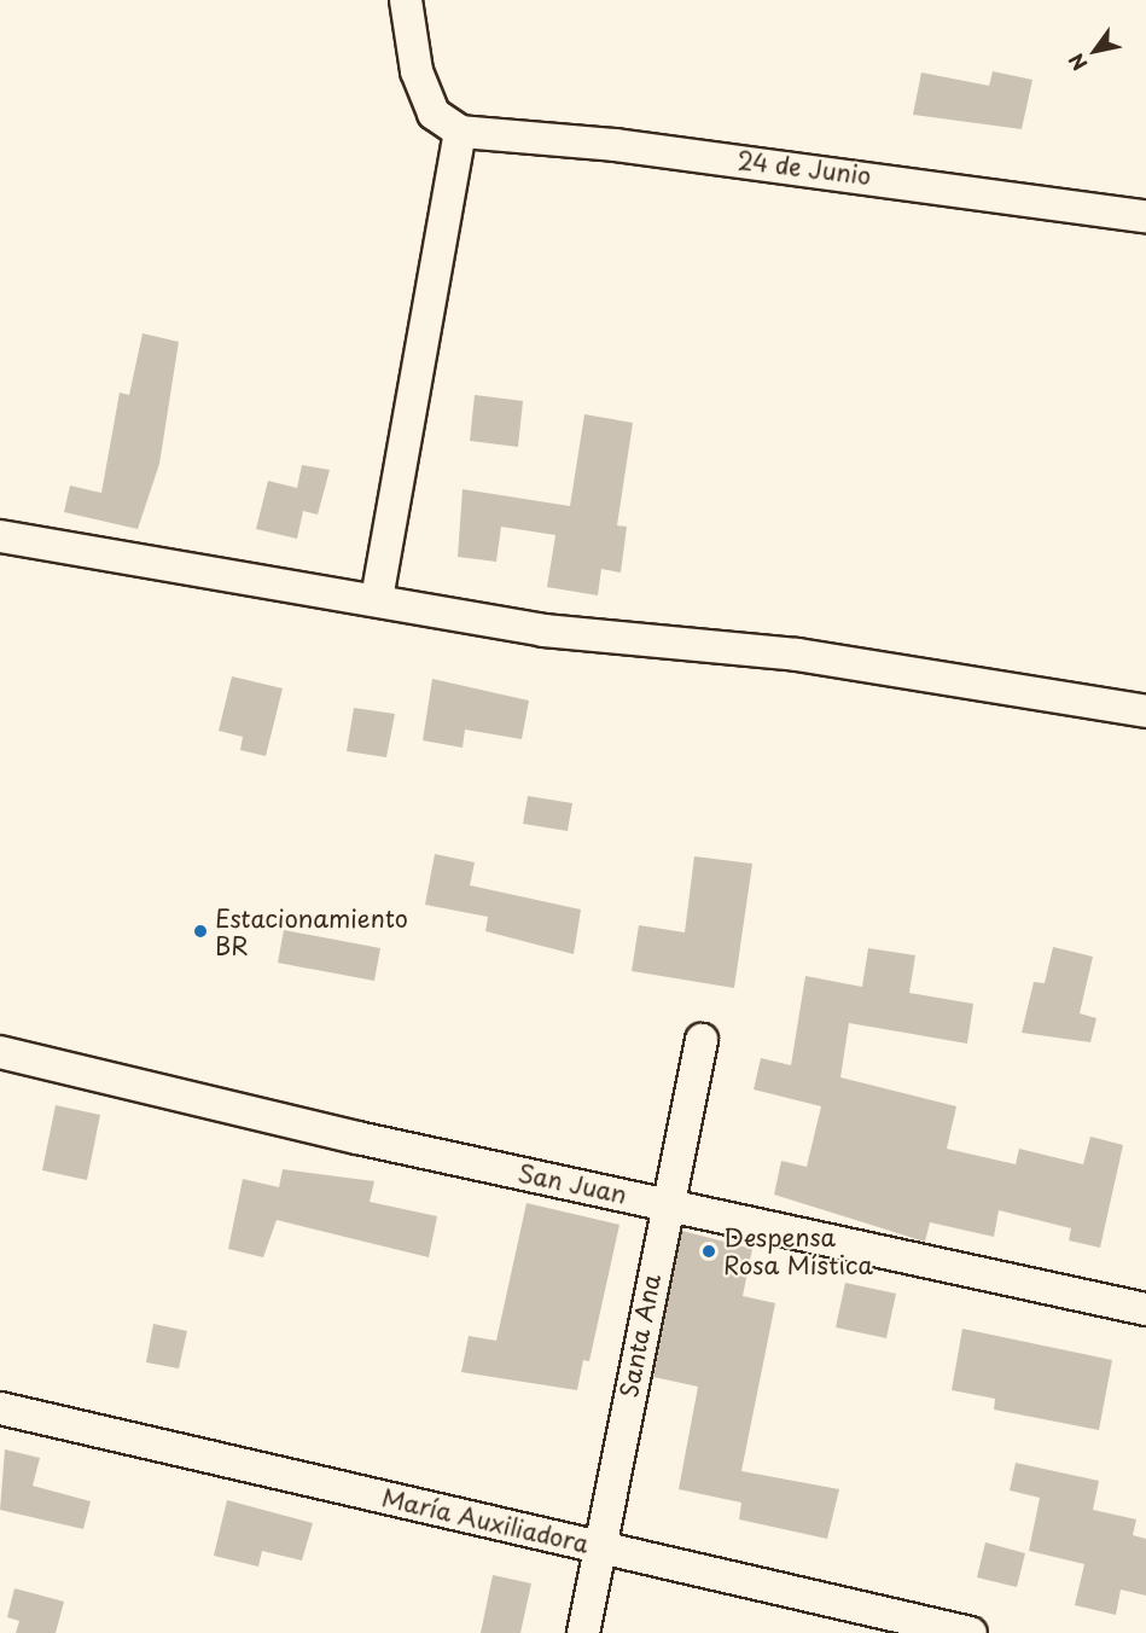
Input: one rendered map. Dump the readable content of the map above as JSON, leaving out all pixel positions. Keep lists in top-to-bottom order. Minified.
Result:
{"streets":{"street":["24 de Junio","San Juan","Santa Ana","María Auxiliadora"]},"crossings":[["San Juan","Santa Ana"],["Santa Ana","María Auxiliadora"]],"places":["Estacionamiento BR","Despensa Rosa Mística"],"north":"bottom left"}
